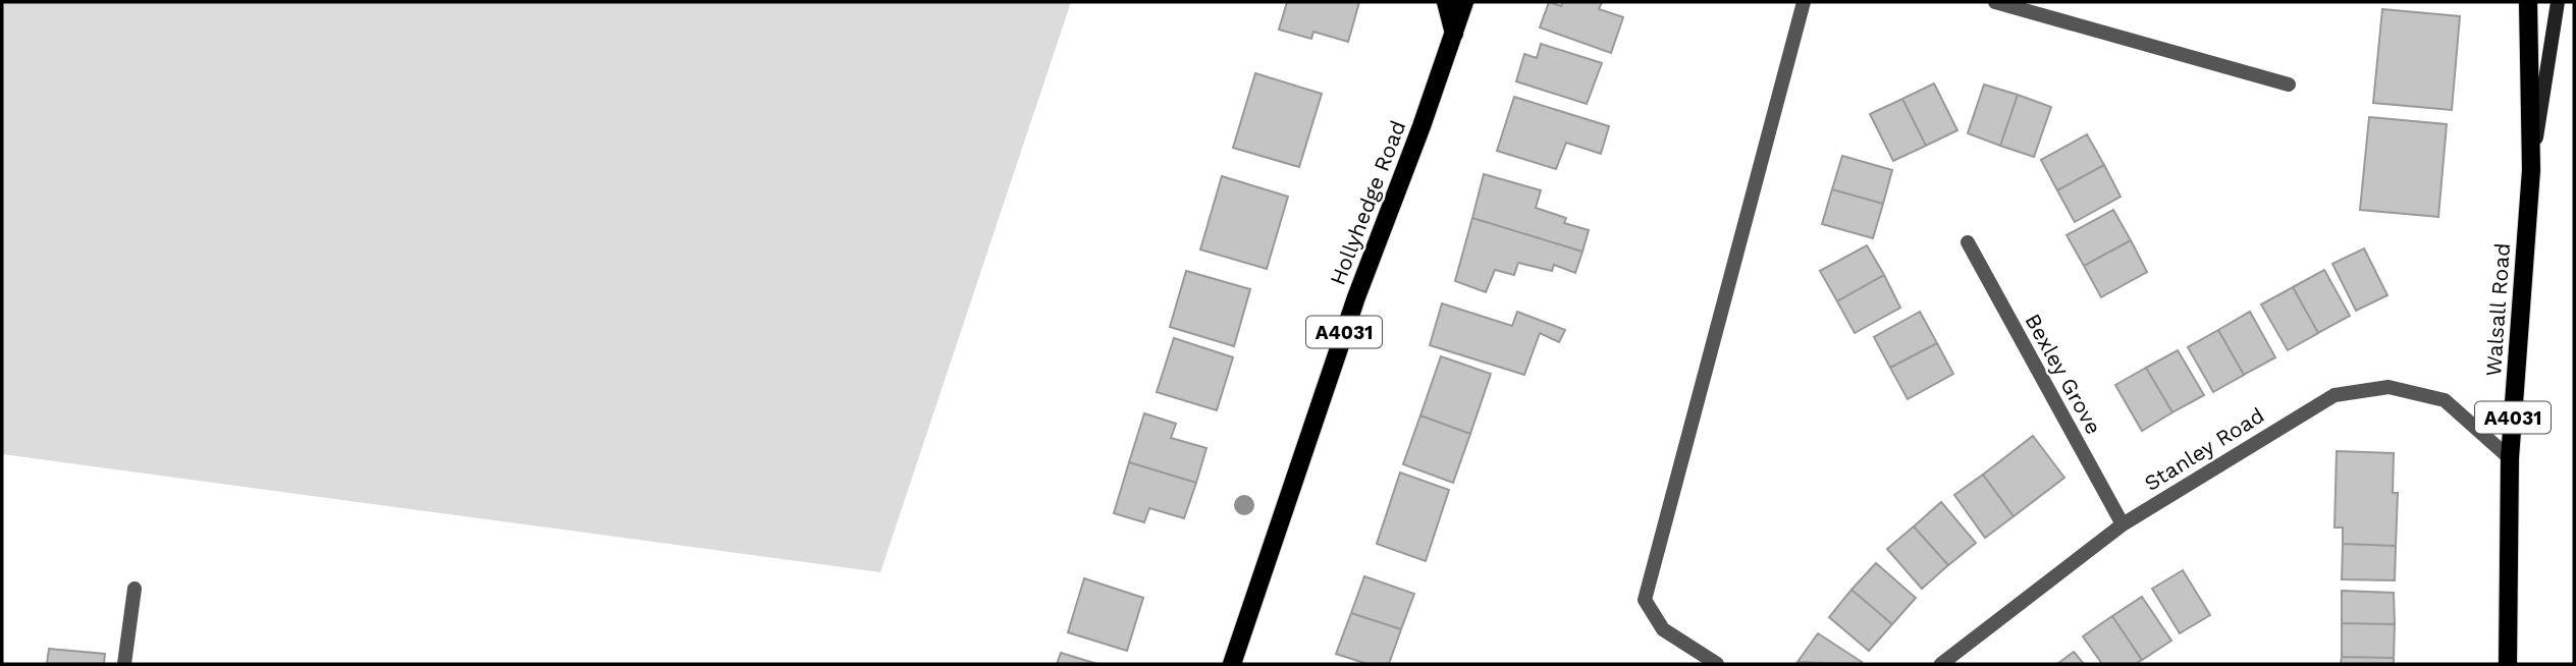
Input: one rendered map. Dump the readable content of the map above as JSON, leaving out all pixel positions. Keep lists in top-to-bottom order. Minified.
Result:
{"streets":{"main road":["Hollyhedge Road","Walsall Road","A4031"],"street":["Bexley Grove","Stanley Road"]},"crossings":[["Walsall Road","Stanley Road"],["Bexley Grove","Stanley Road"]]}
